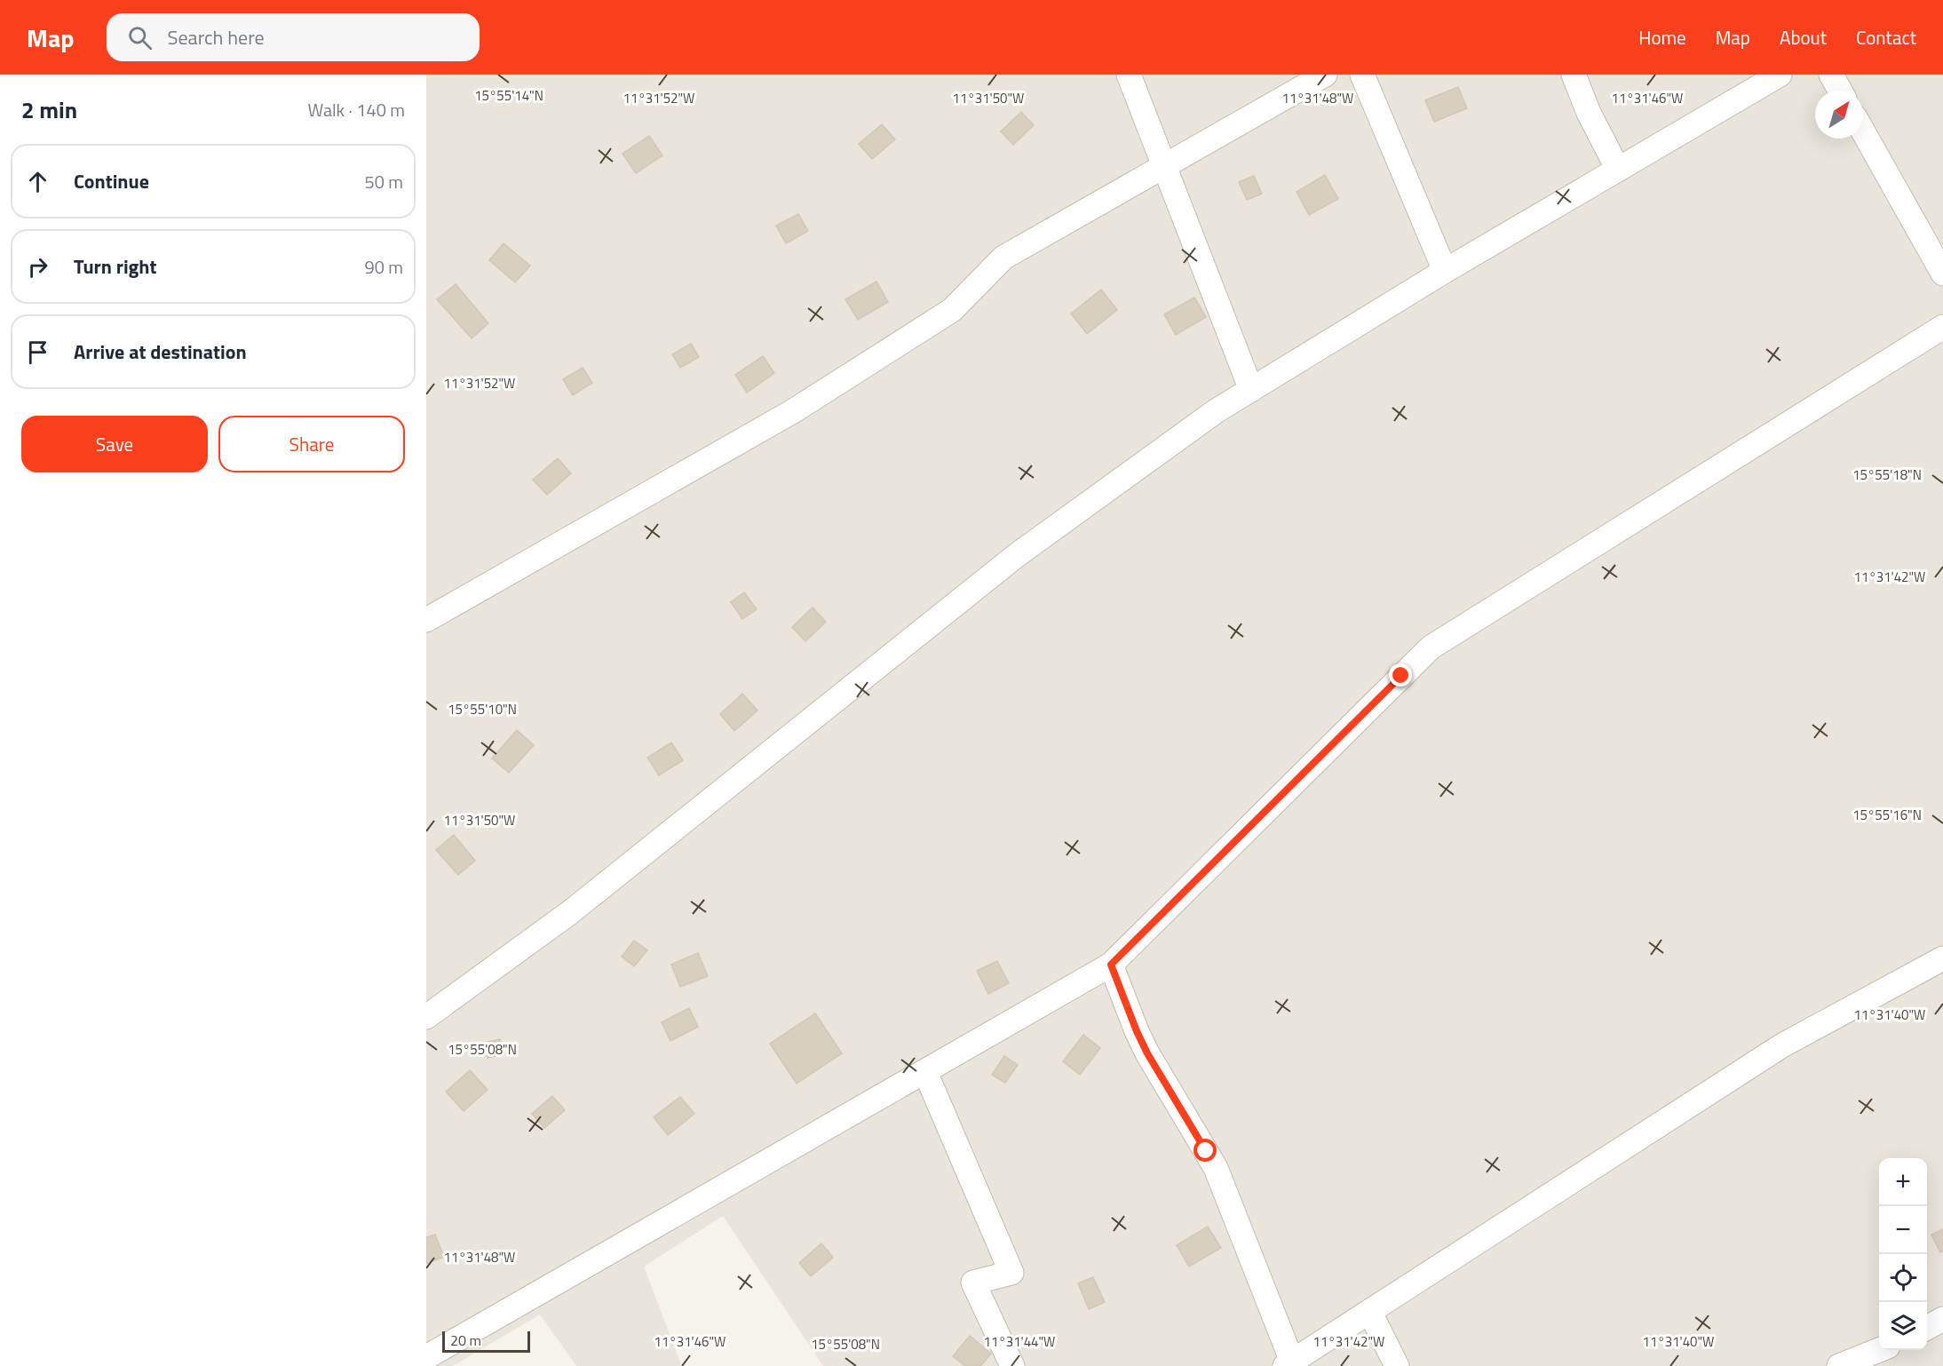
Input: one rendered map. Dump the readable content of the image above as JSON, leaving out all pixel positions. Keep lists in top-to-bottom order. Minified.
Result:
{"scale_bar":"20 m","north":"top right","page":{"header":"Map","search":"Search here","nav":["Home","Map","About","Contact"],"heading":["2 min","Walk · 140 m"],"list":[["Continue","50 m"],["Turn right","90 m"],"Arrive at destination"],"buttons":["Save","Share"],"map_buttons":["+","−"],"scale":"20 m"},"coordinates":["15°55'14\"N","11°31'52\"W","11°31'50\"W","11°31'48\"W","11°31'46\"W","15°55'18\"N","11°31'42\"W","15°55'10\"N","15°55'16\"N","11°31'40\"W","15°55'08\"N","11°31'44\"W"]}
